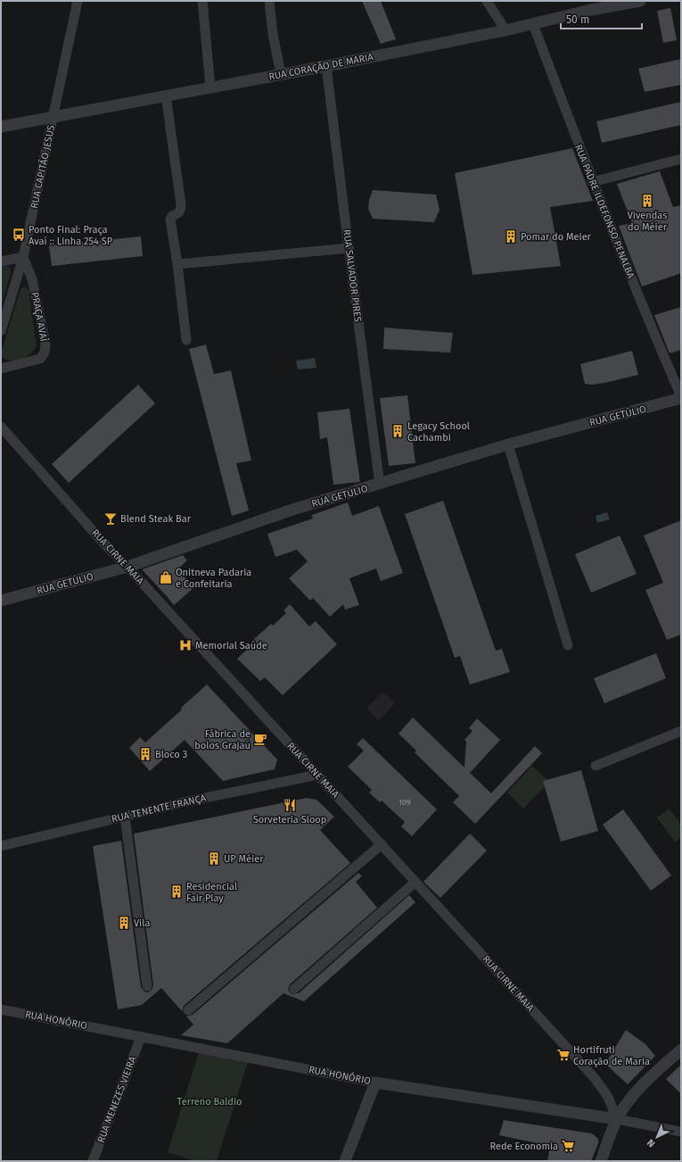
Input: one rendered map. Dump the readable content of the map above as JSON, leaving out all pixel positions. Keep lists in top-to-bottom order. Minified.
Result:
{"streets":{"street":["RUA CORAÇÃO DE MARIA","RUA CAPITÃO JESUS","RUA PADRE ILDEFONSO PENALBA","RUA SALVADOR PIRES","PRAÇA AVAÍ","RUA GETÚLIO","RUA CIRNE MAIA","RUA TENENTE FRANÇA","RUA HONÓRIO","RUA MENEZES VIEIRA"]},"crossings":[["RUA CORAÇÃO DE MARIA","RUA CAPITÃO JESUS"],["RUA CORAÇÃO DE MARIA","RUA PADRE ILDEFONSO PENALBA"],["RUA CORAÇÃO DE MARIA","RUA SALVADOR PIRES"],["RUA CAPITÃO JESUS","PRAÇA AVAÍ"],["RUA PADRE ILDEFONSO PENALBA","RUA GETÚLIO"],["RUA SALVADOR PIRES","RUA GETÚLIO"],["RUA GETÚLIO","RUA CIRNE MAIA"],["RUA CIRNE MAIA","RUA TENENTE FRANÇA"],["RUA CIRNE MAIA","RUA HONÓRIO"],["RUA HONÓRIO","RUA MENEZES VIEIRA"]],"parks":["Terreno Baldio"],"places":{"building":["Vivendas do Méier","Pomar do Meier","Legacy School Cachambi","Bloco 3","UP Méier","Residencial Fair Play","Vila"],"bus stop":["Ponto Final: Praça Avaí :: Linha 254 SP"],"bar":["Blend Steak Bar"],"shop":["Onitneva Padaria e Confeitaria"],"hospital":["Memorial Saúde"],"cafe":["Fábrica de bolos Grajaú"],"restaurant":["Sorveteria Sloop"],"supermarket":["Hortifruti Coração de Maria","Rede Economia"]},"house_numbers":["109"],"scale_bar":"50 m","north":"bottom left"}
